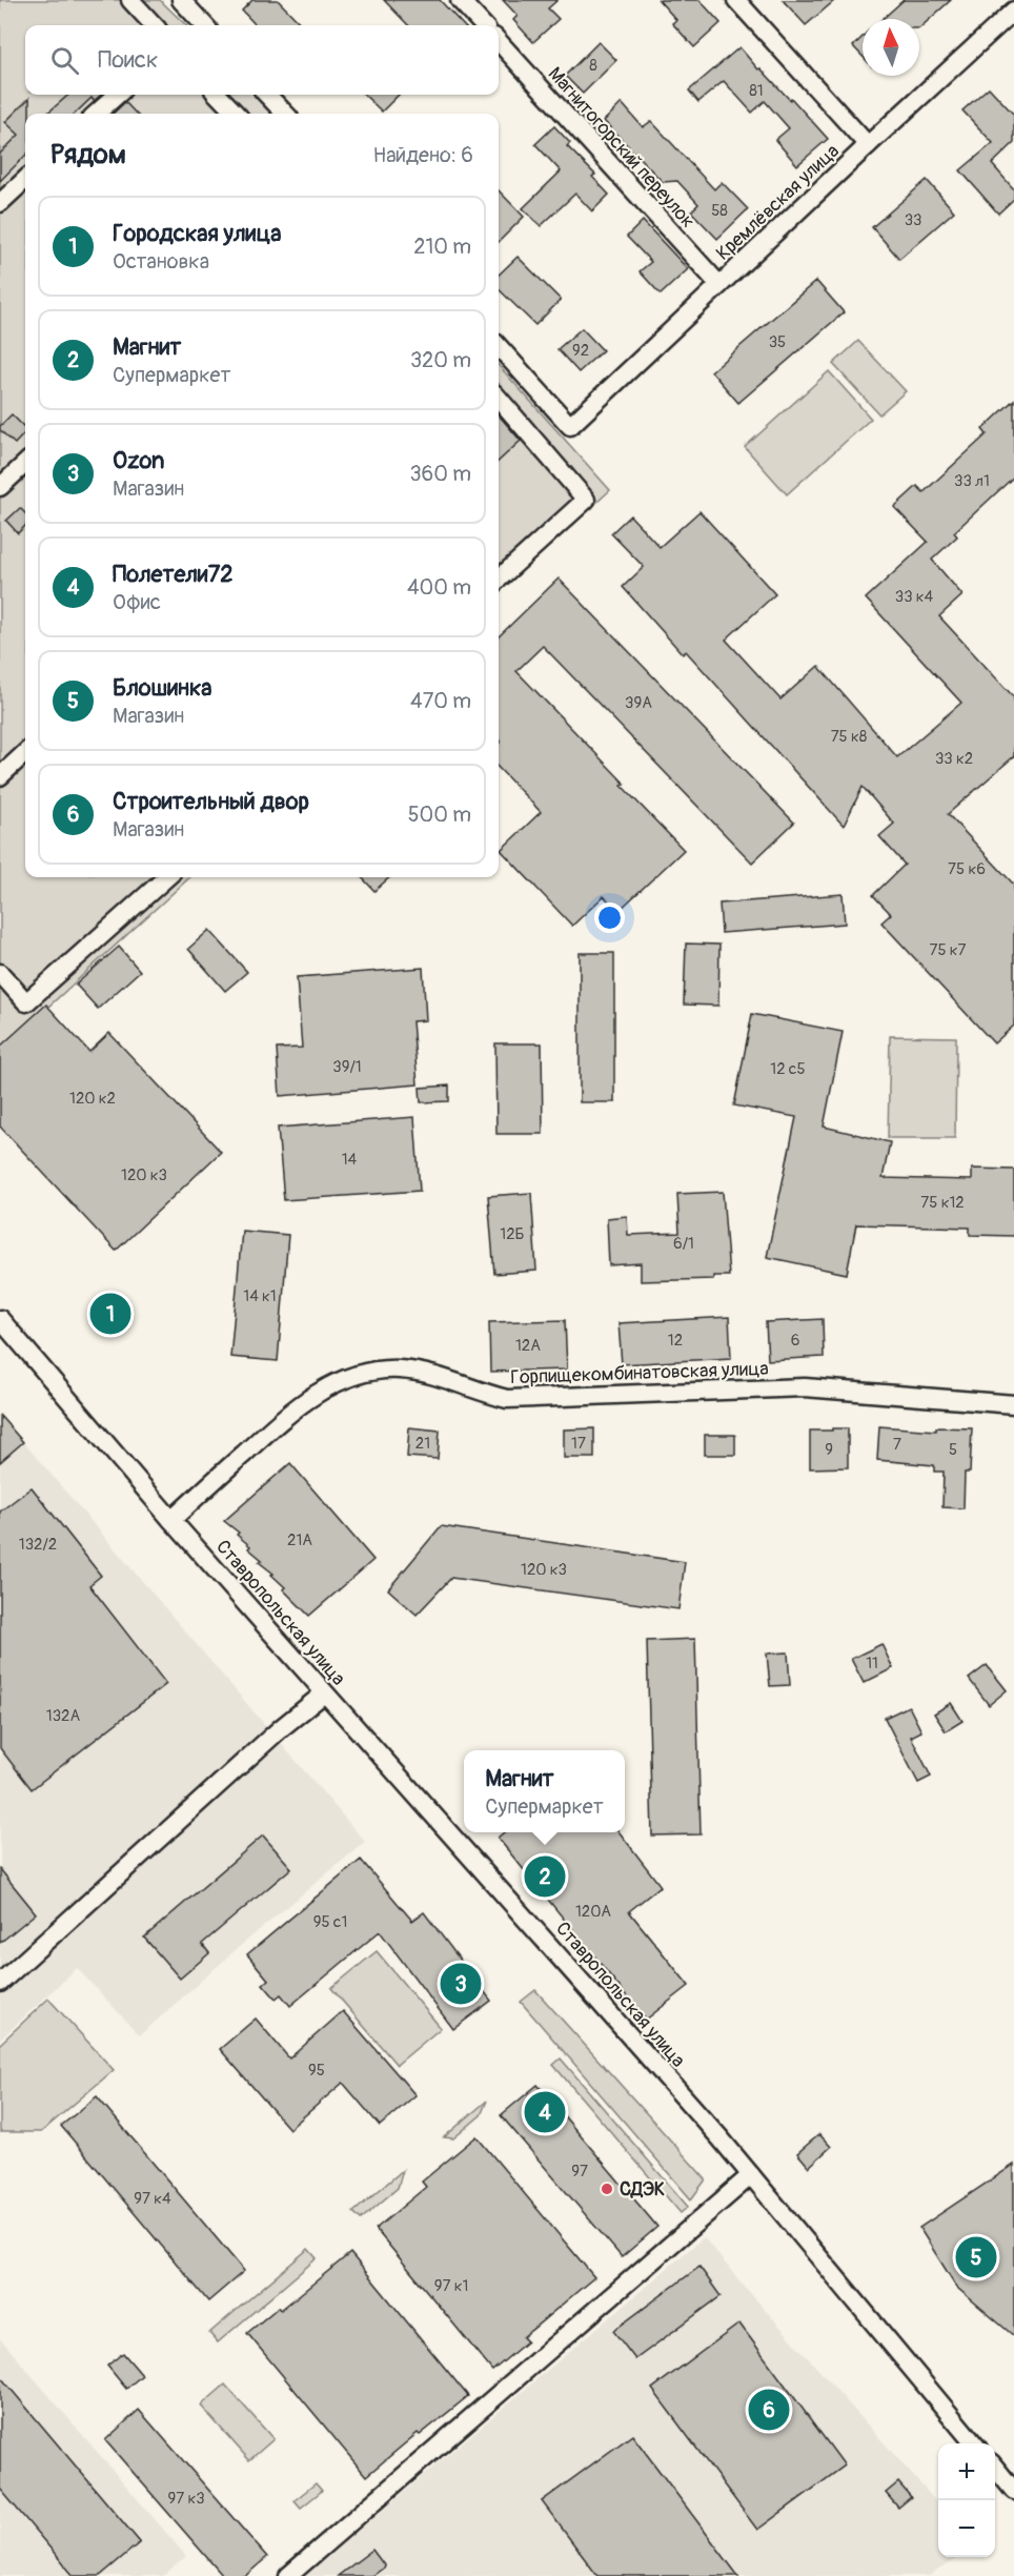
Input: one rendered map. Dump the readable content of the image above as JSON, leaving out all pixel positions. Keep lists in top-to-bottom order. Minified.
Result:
{"streets":{"street":["Магнитогорский переулок","Кремлёвская улица","Горпищекомбинатовская улица","Ставропольская улица"]},"crossings":[["Магнитогорский переулок","Кремлёвская улица"],["Горпищекомбинатовская улица","Ставропольская улица"]],"places":["СДЭК"],"house_numbers":["8","81","58","33","35","92","33 л1","33 к4","39А","75 к8","33 к2","75 к6","75 к7","39/1","12 с5","120 к2","14","120 к3","75 к12","12Б","6/1","14 к1","12","6","12А","21","17","7","9","5","21А","132/2","120 к3","11","132А","120А","95 с1","95","97","97 к4","97 к1","97 к3"],"north":"top","page":{"search":"Поиск","heading":["Рядом","Найдено: 6"],"list":[{"mark":"1","name":"Городская улица","note":"Остановка","value":"210 m"},{"mark":"2","name":"Магнит","note":"Супермаркет","value":"320 m"},{"mark":"3","name":"Ozon","note":"Магазин","value":"360 m"},{"mark":"4","name":"Полетели72","note":"Офис","value":"400 m"},{"mark":"5","name":"Блошинка","note":"Магазин","value":"470 m"},{"mark":"6","name":"Строительный двор","note":"Магазин","value":"500 m"}],"pins":["1","2","3","4","5","6"],"popup":["Магнит","Супермаркет"],"map_buttons":["+","−"]}}
